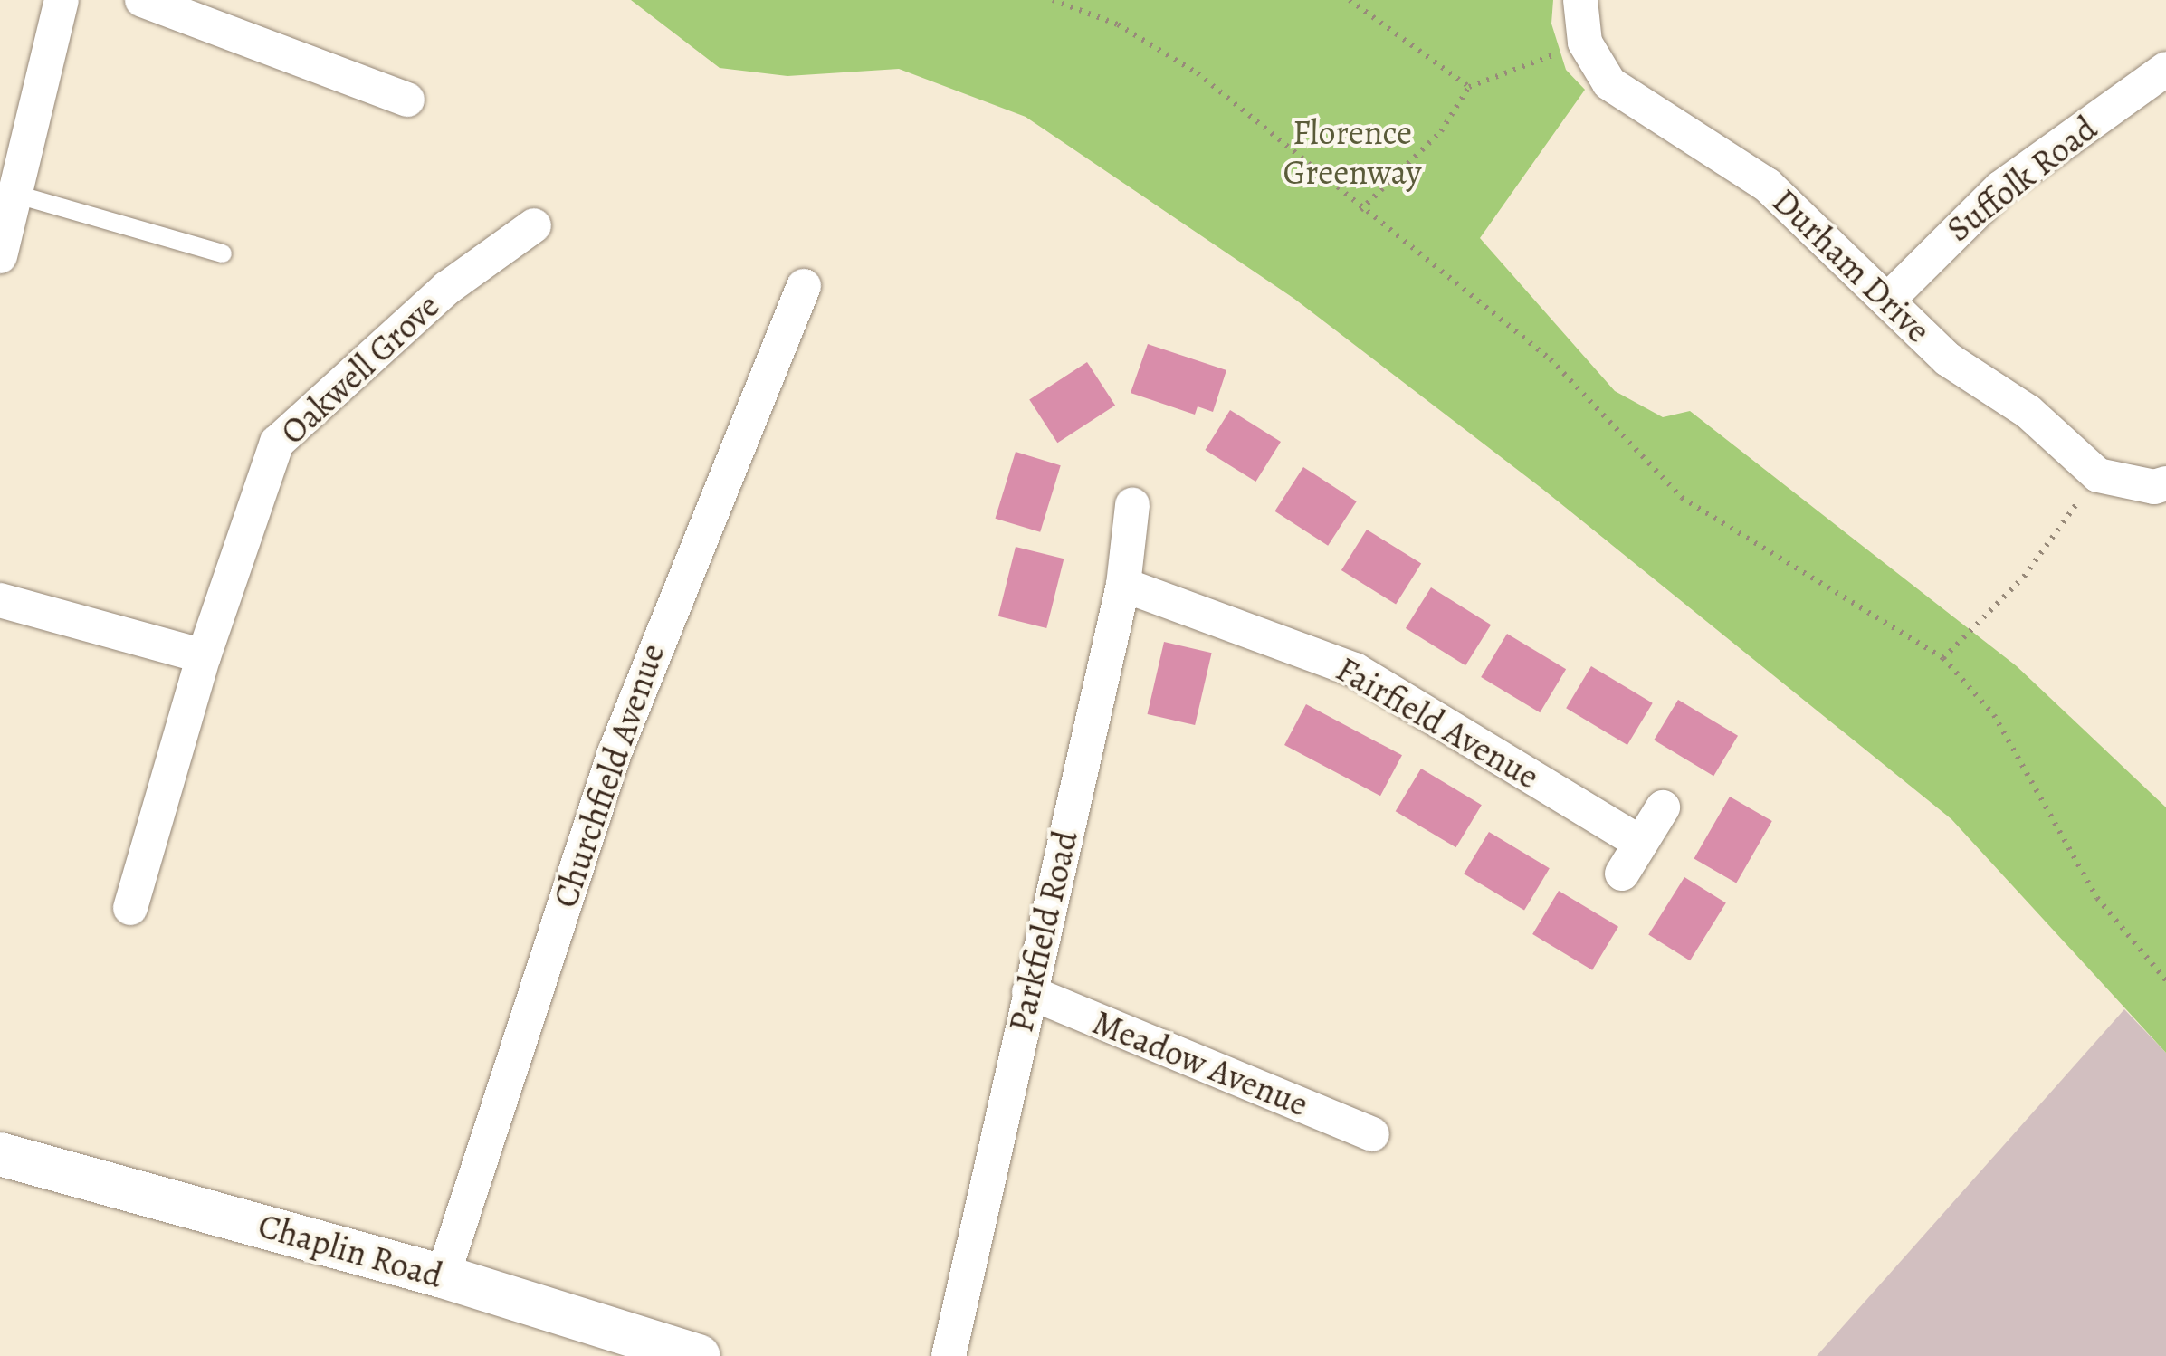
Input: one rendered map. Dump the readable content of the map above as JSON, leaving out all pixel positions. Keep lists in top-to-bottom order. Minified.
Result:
{"streets":{"street":["Suffolk Road","Durham Drive","Oakwell Grove","Fairfield Avenue","Churchfield Avenue","Parkfield Road","Meadow Avenue","Chaplin Road"]},"crossings":[["Suffolk Road","Durham Drive"],["Fairfield Avenue","Parkfield Road"],["Churchfield Avenue","Chaplin Road"],["Parkfield Road","Meadow Avenue"]],"parks":["Florence Greenway"]}
